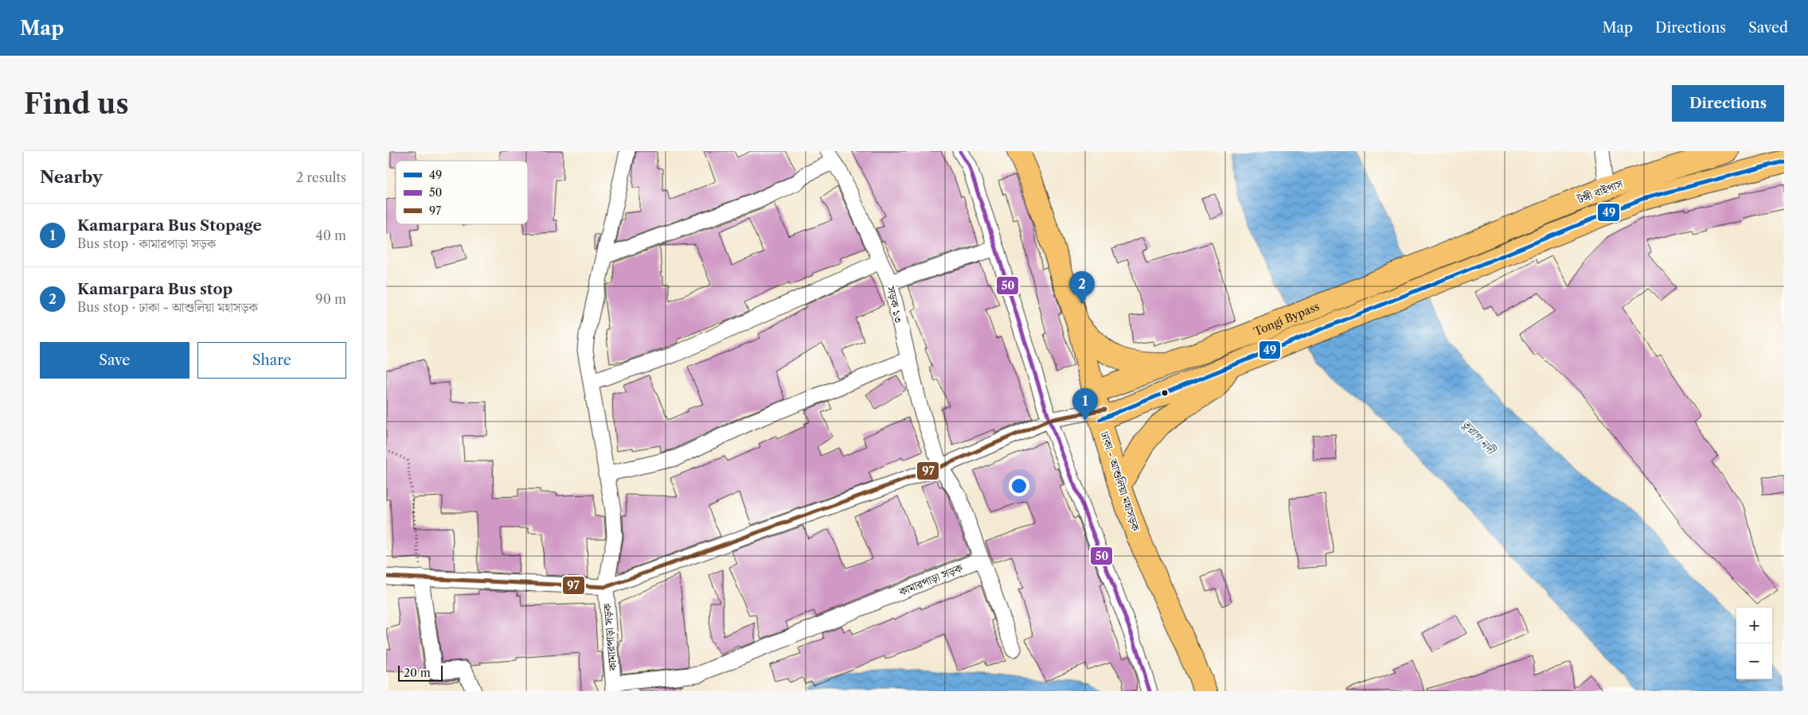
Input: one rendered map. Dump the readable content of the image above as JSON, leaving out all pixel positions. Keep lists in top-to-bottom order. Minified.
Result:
{"streets":{"main road":["টঙ্গী বাইপাস","Tongi Bypass","ঢাকা - আশুলিয়া মহাসড়ক"],"street":["সড়ক ১৩","কামারপাড়া সড়ক"]},"crossings":[["টঙ্গী বাইপাস","Tongi Bypass"],["সড়ক ১৩","কামারপাড়া সড়ক"],["Tongi Bypass","ঢাকা - আশুলিয়া মহাসড়ক"]],"water":["তুরাগ নদী"],"lines":["transit line 50","transit line 49","transit line 97"],"legend":["49","50","97"],"scale_bar":"20 m","page":{"header":"Map","nav":["Map","Directions","Saved"],"buttons":["Directions",["Save","Share"]],"title":"Find us","heading":["Nearby","2 results"],"list":[{"mark":"1","name":"Kamarpara Bus Stopage","note":"Bus stop · কামারপাড়া সড়ক","value":"40 m"},{"mark":"2","name":"Kamarpara Bus stop","note":"Bus stop · ঢাকা - আশুলিয়া মহাসড়ক","value":"90 m"}],"pins":["2","1"],"map_buttons":["+","−"],"scale":"20 m"}}
